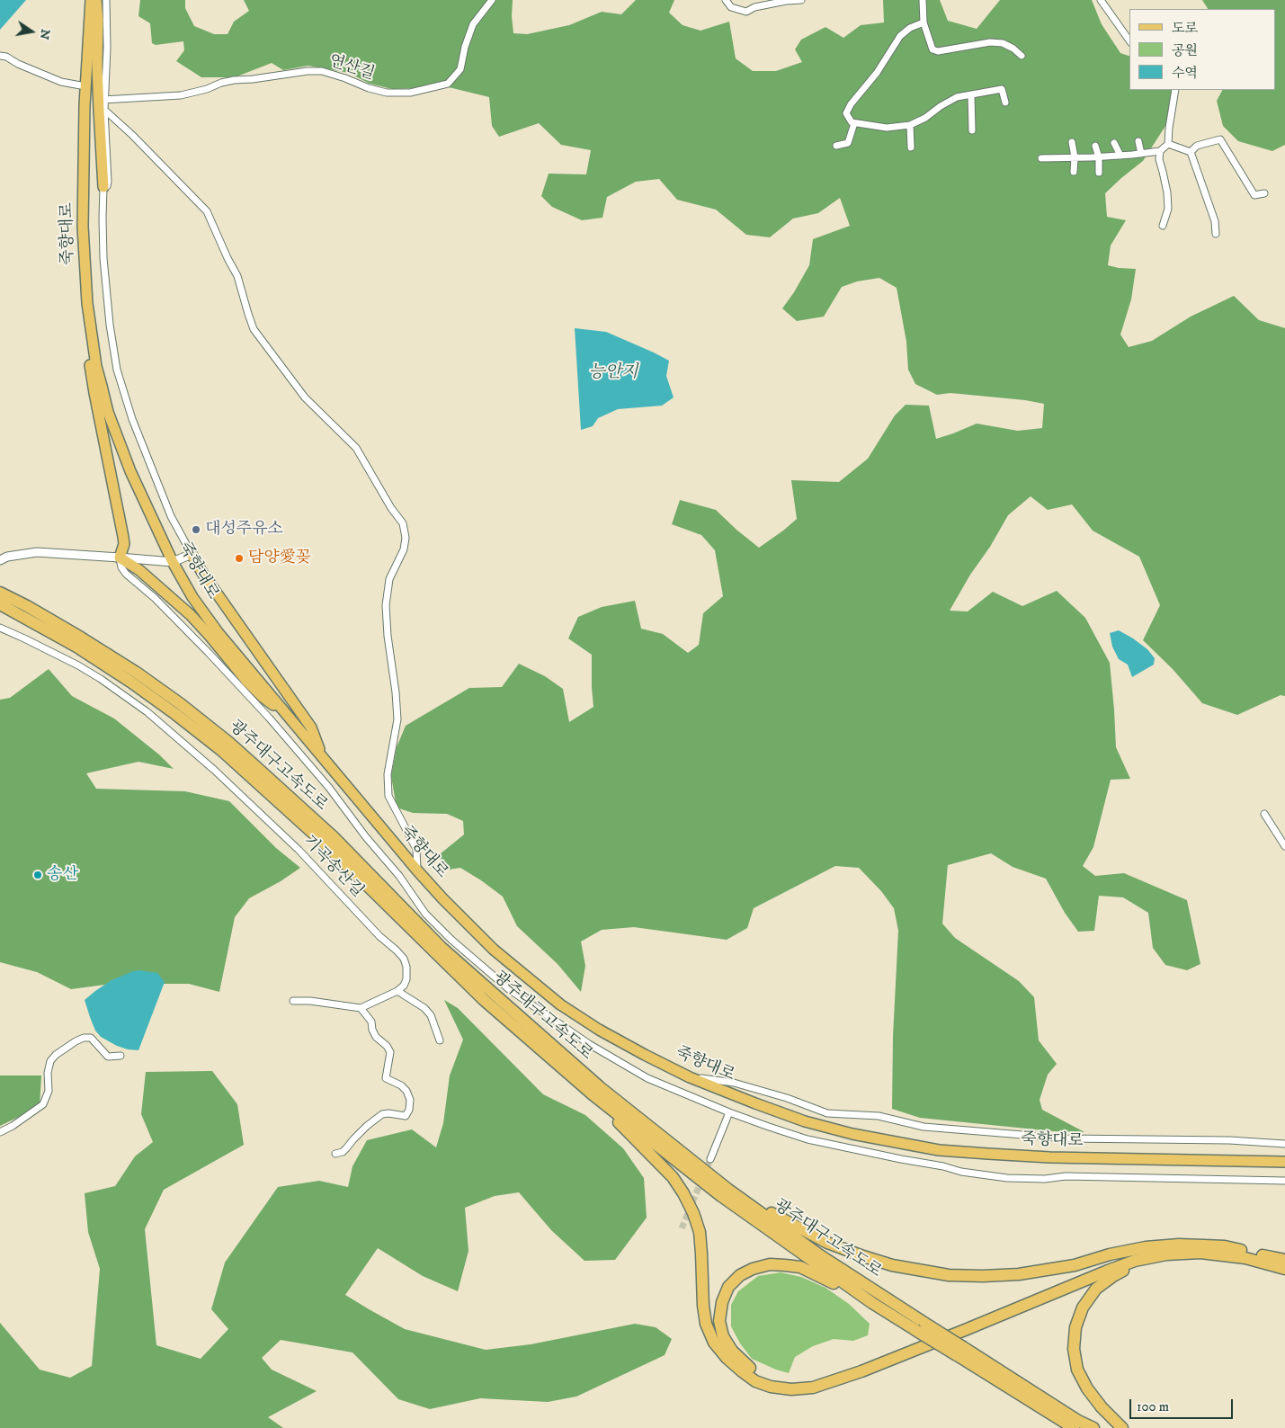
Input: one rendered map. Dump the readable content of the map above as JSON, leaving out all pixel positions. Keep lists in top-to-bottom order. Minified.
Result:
{"streets":{"highway":["광주대구고속도로"],"main road":["죽향대로"],"street":["연산길","기곡송산길"]},"water":["능안지"],"places":["대성주유소","담양愛꽂","송산"],"legend":["도로","공원","수역"],"scale_bar":"100 m","north":"right"}
